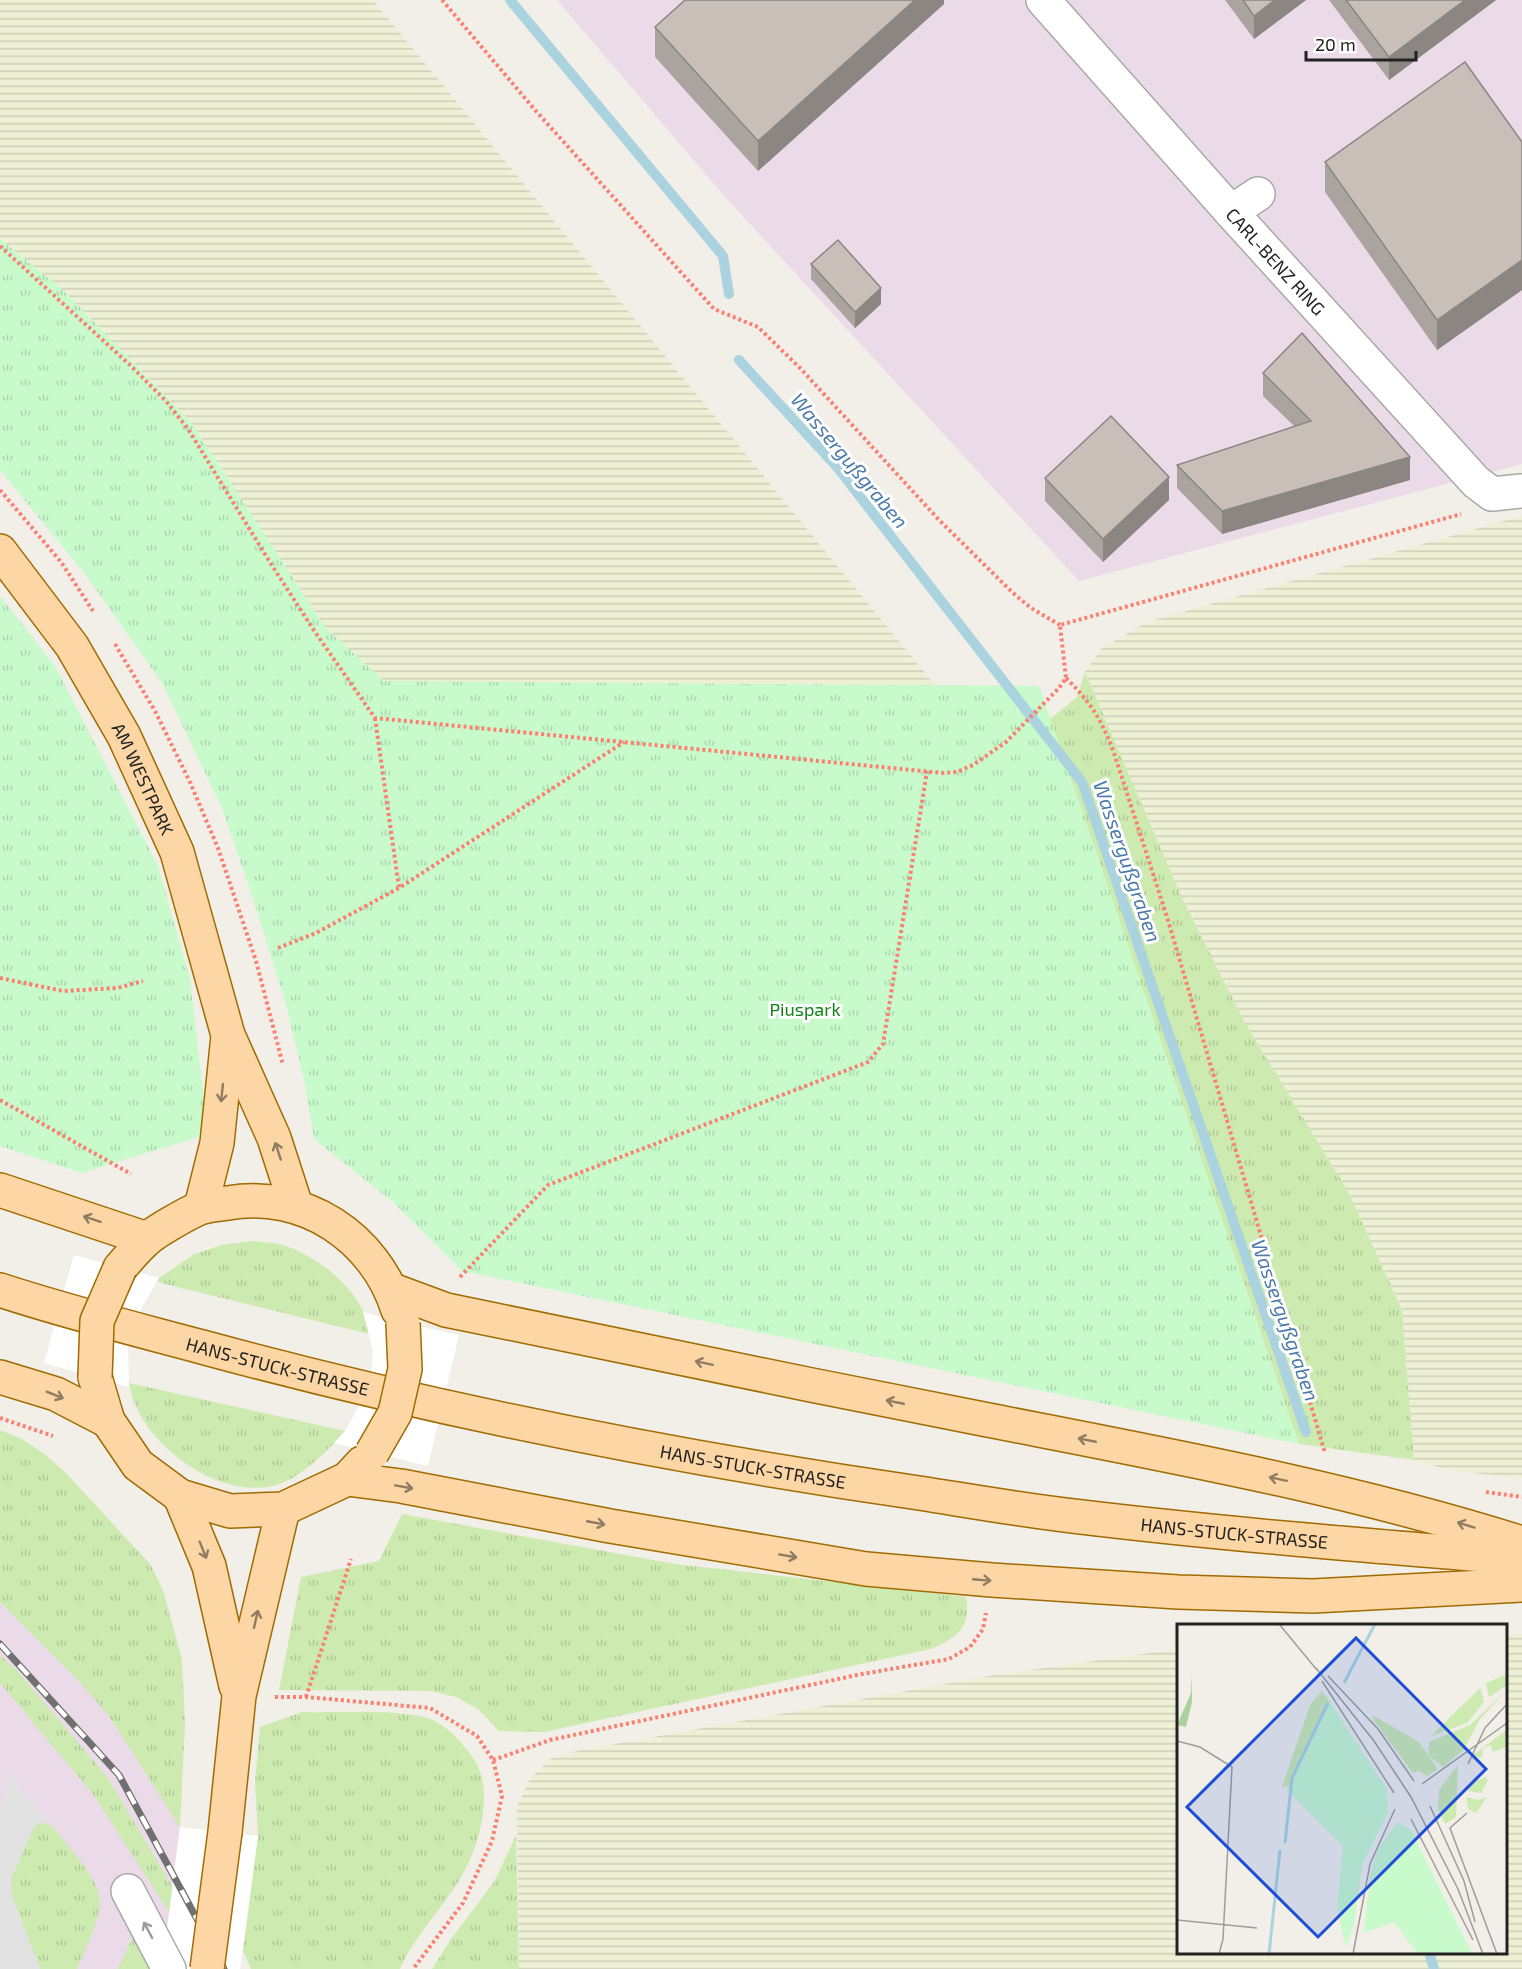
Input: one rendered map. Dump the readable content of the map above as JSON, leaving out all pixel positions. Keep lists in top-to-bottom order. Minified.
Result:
{"streets":{"main road":["AM WESTPARK","HANS-STUCK-STRASSE"],"street":["CARL-BENZ RING"]},"water":["Wassergußgraben"],"parks":["Piuspark"],"scale_bar":"20 m"}
